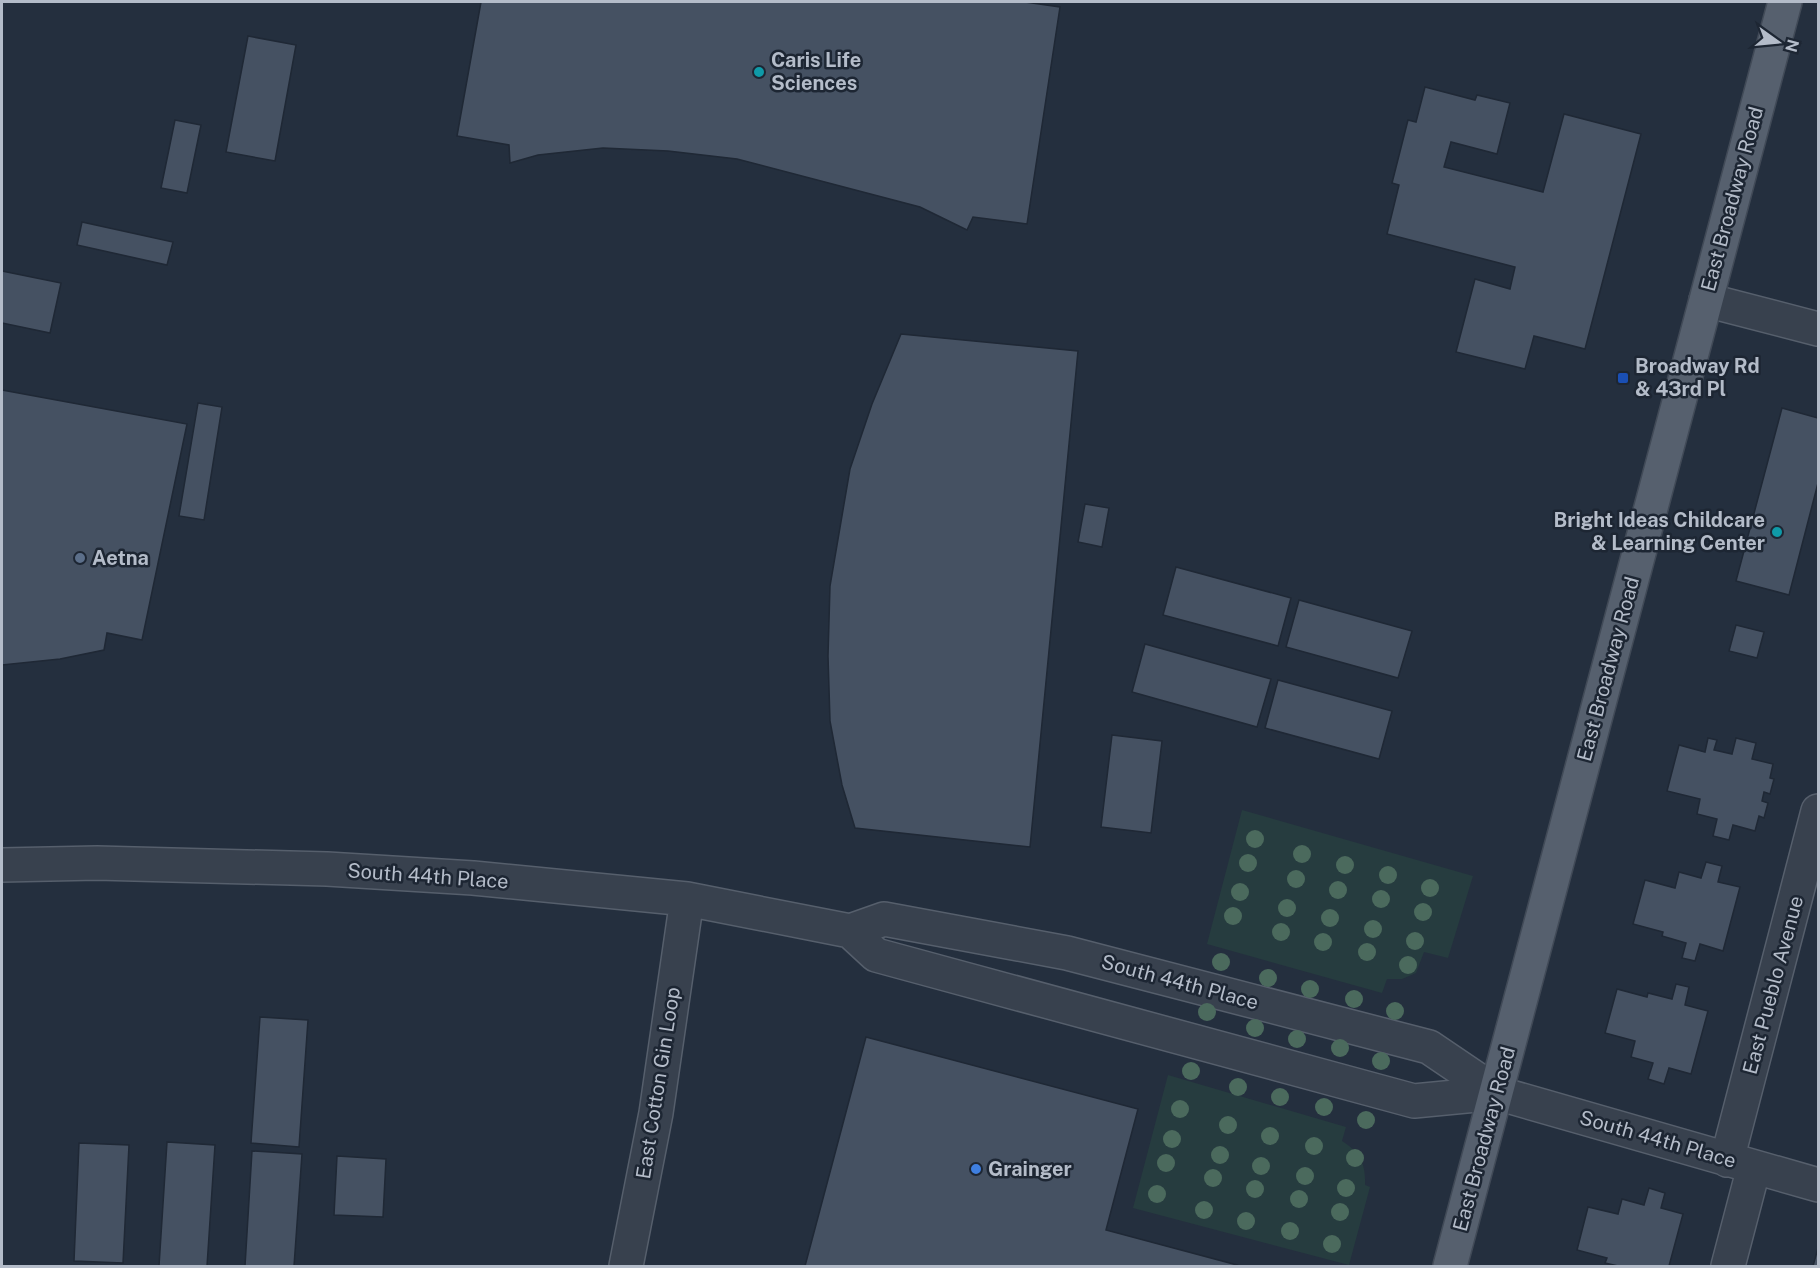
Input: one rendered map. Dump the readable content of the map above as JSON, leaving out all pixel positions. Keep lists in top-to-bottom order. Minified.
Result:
{"streets":{"main road":["East Broadway Road"],"street":["South 44th Place","East Pueblo Avenue","East Cotton Gin Loop"]},"crossings":[["East Broadway Road","South 44th Place"],["South 44th Place","East Pueblo Avenue"],["South 44th Place","East Cotton Gin Loop"]],"places":{"other":["Caris Life Sciences","Bright Ideas Childcare & Learning Center","Aetna","Grainger"],"transit":["Broadway Rd & 43rd Pl"]},"north":"right"}
